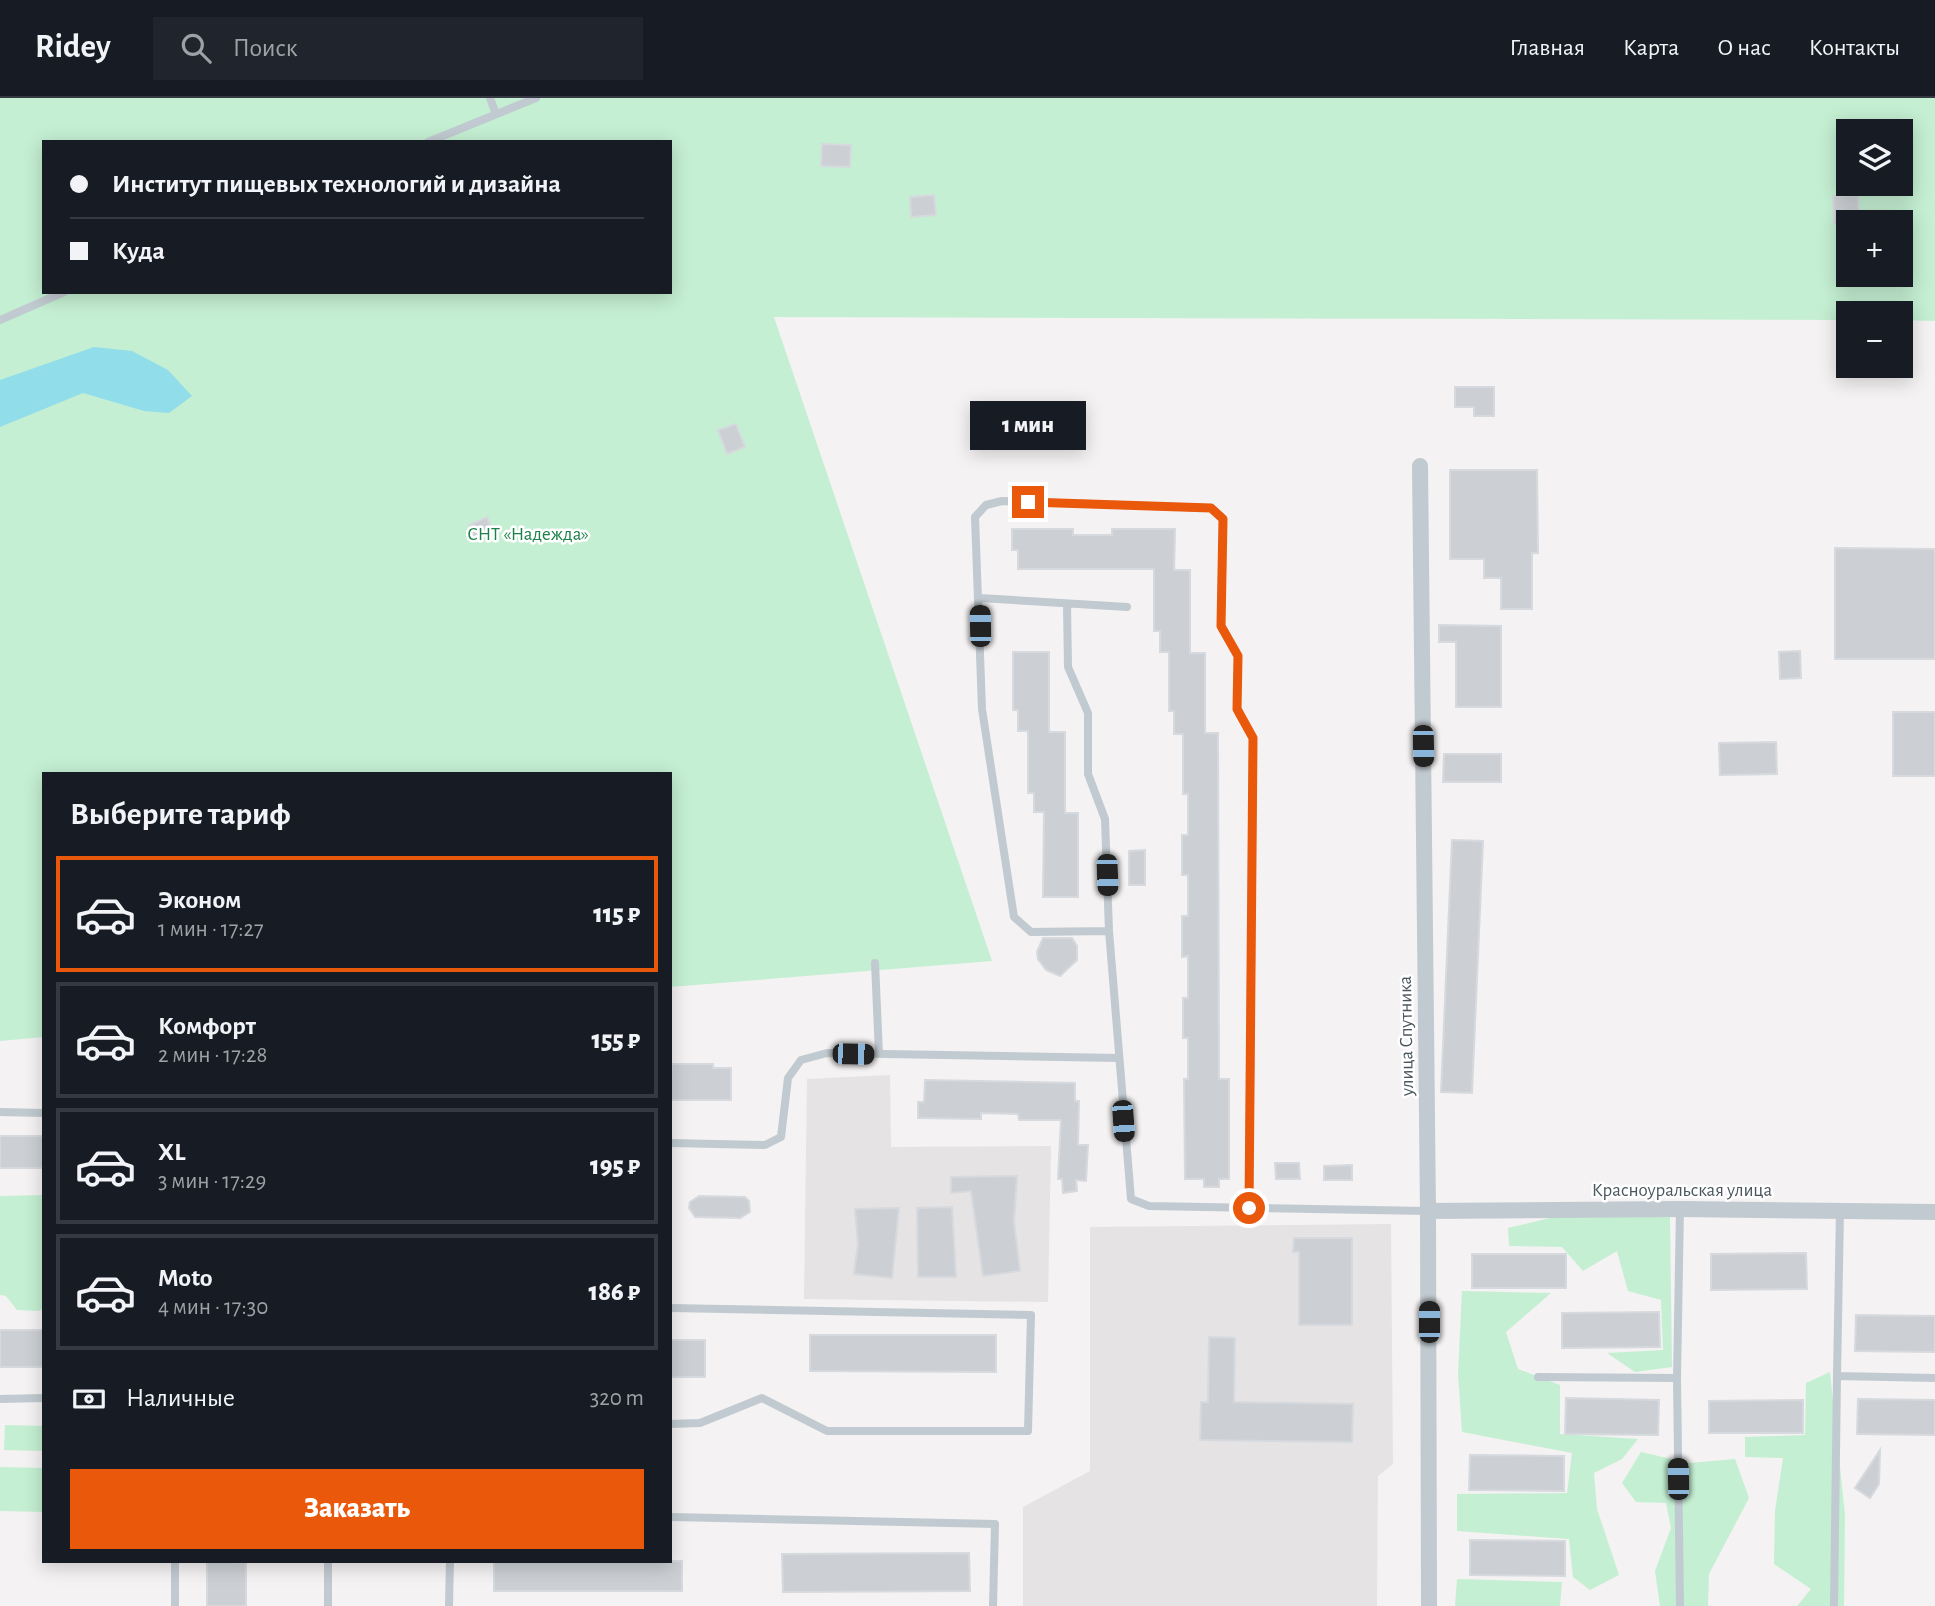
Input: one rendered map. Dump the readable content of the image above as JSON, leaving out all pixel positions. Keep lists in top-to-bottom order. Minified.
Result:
{"streets":{"street":["улица Спутника","Красноуральская улица"]},"crossings":[["улица Спутника","Красноуральская улица"]],"parks":["СНТ «Надежда»"],"page":{"header":"Ridey","search":"Поиск","nav":["Главная","Карта","О нас","Контакты"],"map_buttons":["+","−"],"banner":["Институт пищевых технологий и дизайна","Куда"],"bubble":"1 мин","heading":"Выберите тариф","list":[{"name":"Эконом","note":"1 мин · 17:27","value":"115 ₽"},{"name":"Комфорт","note":"2 мин · 17:28","value":"155 ₽"},{"name":"XL","note":"3 мин · 17:29","value":"195 ₽"},{"name":"Moto","note":"4 мин · 17:30","value":"186 ₽"}],"pay":["Наличные","320 m"],"buttons":"Заказать"}}
